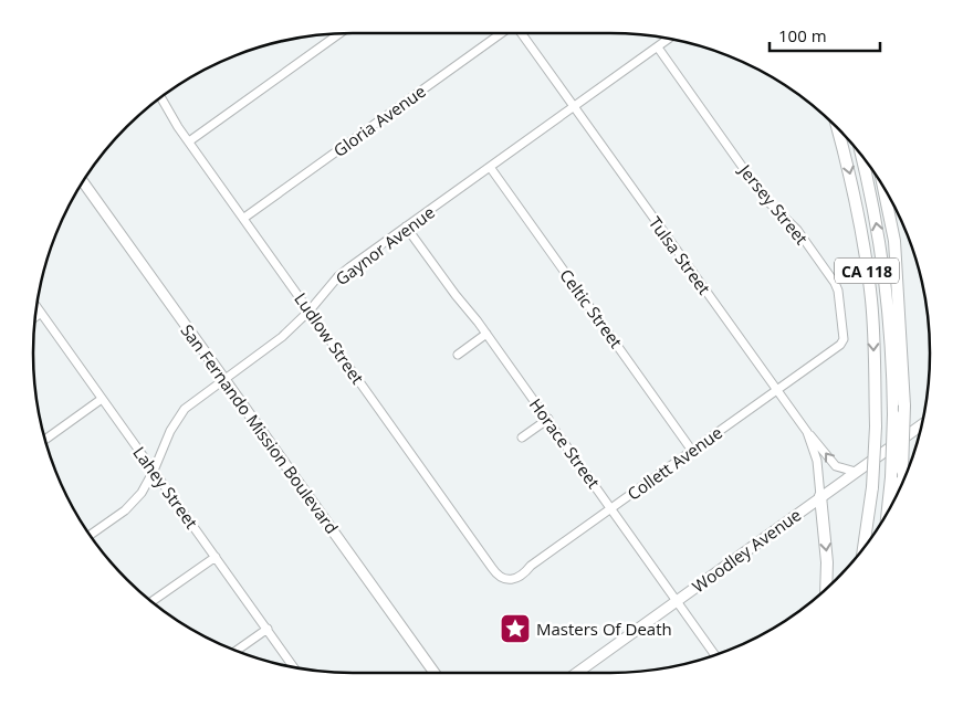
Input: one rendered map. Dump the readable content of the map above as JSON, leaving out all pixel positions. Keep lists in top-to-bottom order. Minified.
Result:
{"streets":{"highway":["CA 118"],"main road":["San Fernando Mission Boulevard","Woodley Avenue"],"street":["Gloria Avenue","Jersey Street","Gaynor Avenue","Tulsa Street","Celtic Street","Ludlow Street","Horace Street","Collett Avenue","Lahey Street"]},"crossings":[["Gloria Avenue","Ludlow Street"],["Jersey Street","Gaynor Avenue"],["Jersey Street","Collett Avenue"],["Gaynor Avenue","Tulsa Street"],["Gaynor Avenue","Celtic Street"],["Gaynor Avenue","Ludlow Street"],["Gaynor Avenue","San Fernando Mission Boulevard"],["Gaynor Avenue","Horace Street"],["Gaynor Avenue","Lahey Street"],["Tulsa Street","Collett Avenue"],["Tulsa Street","Woodley Avenue"],["Celtic Street","Collett Avenue"],["Ludlow Street","Collett Avenue"],["Horace Street","Collett Avenue"],["Horace Street","Woodley Avenue"]],"places":{"place":["Masters Of Death"]},"scale_bar":"100 m"}
